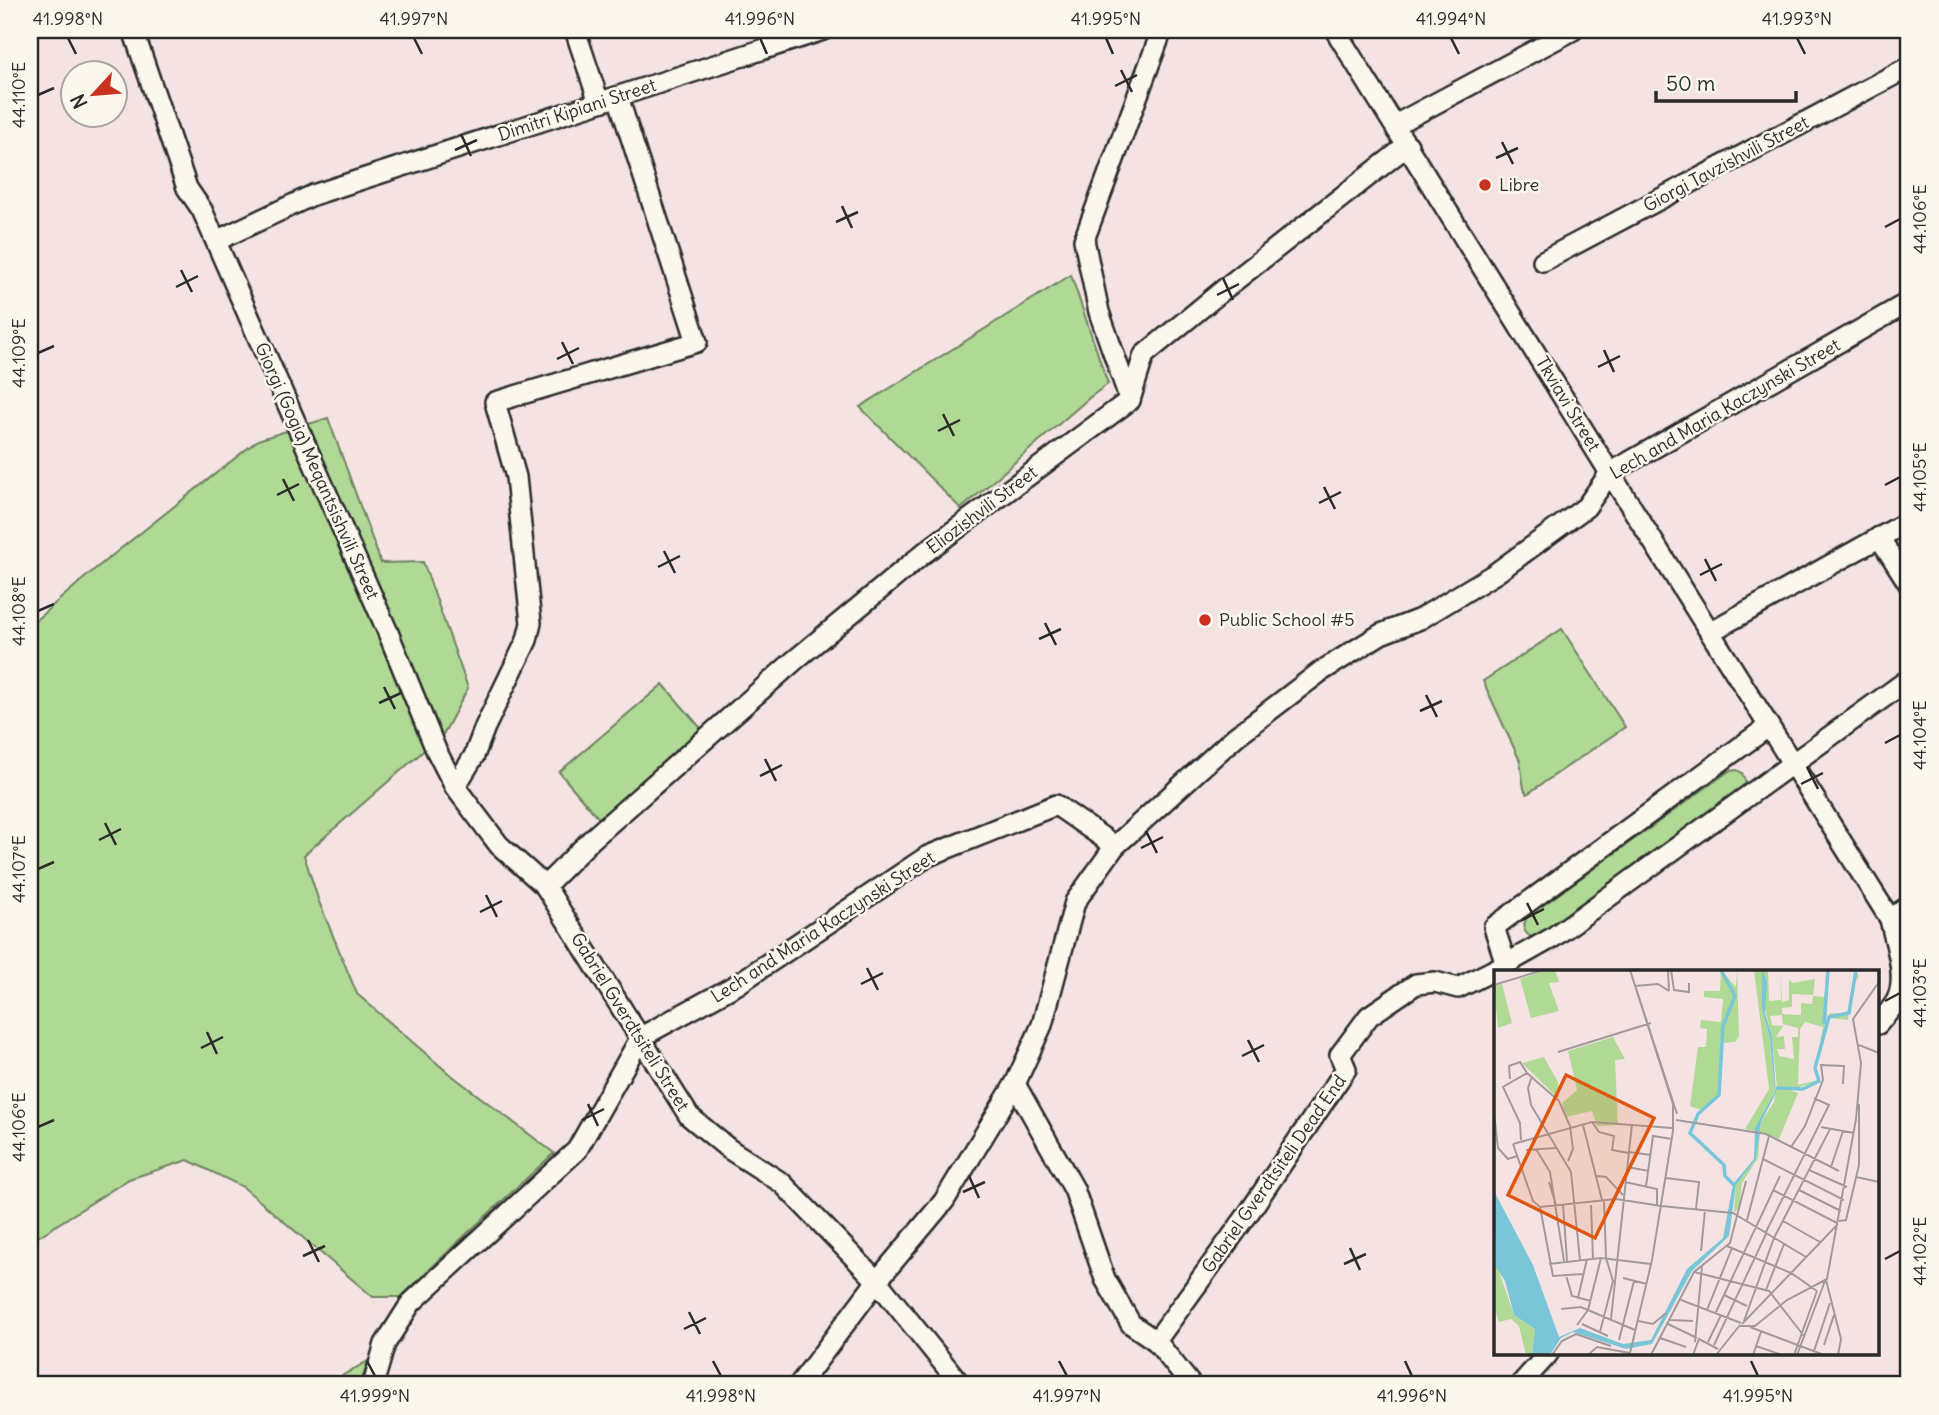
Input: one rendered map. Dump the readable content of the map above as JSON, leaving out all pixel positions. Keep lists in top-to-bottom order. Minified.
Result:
{"streets":{"street":["Dimitri Kipiani Street","Giorgi Tavzishvili Street","Tkviavi Street","Lech and Maria Kaczynski Street","Giorgi (Gogia) Meqantsishvili Street","Eliozishvili Street","Gabriel Gverdtsiteli Street","Gabriel Gverdtsiteli Dead End"]},"crossings":[["Dimitri Kipiani Street","Giorgi (Gogia) Meqantsishvili Street"],["Tkviavi Street","Lech and Maria Kaczynski Street"],["Tkviavi Street","Gabriel Gverdtsiteli Dead End"],["Lech and Maria Kaczynski Street","Gabriel Gverdtsiteli Street"],["Giorgi (Gogia) Meqantsishvili Street","Eliozishvili Street"],["Giorgi (Gogia) Meqantsishvili Street","Gabriel Gverdtsiteli Street"],["Eliozishvili Street","Gabriel Gverdtsiteli Street"]],"places":["Libre","Public School #5"],"scale_bar":"50 m","north":"bottom left","coordinates":["41.998°N","41.997°N","41.996°N","41.995°N","41.994°N","41.993°N","44.110°E","44.106°E","44.109°E","44.105°E","44.108°E","44.104°E","44.107°E","44.103°E","44.102°E","41.999°N"]}
